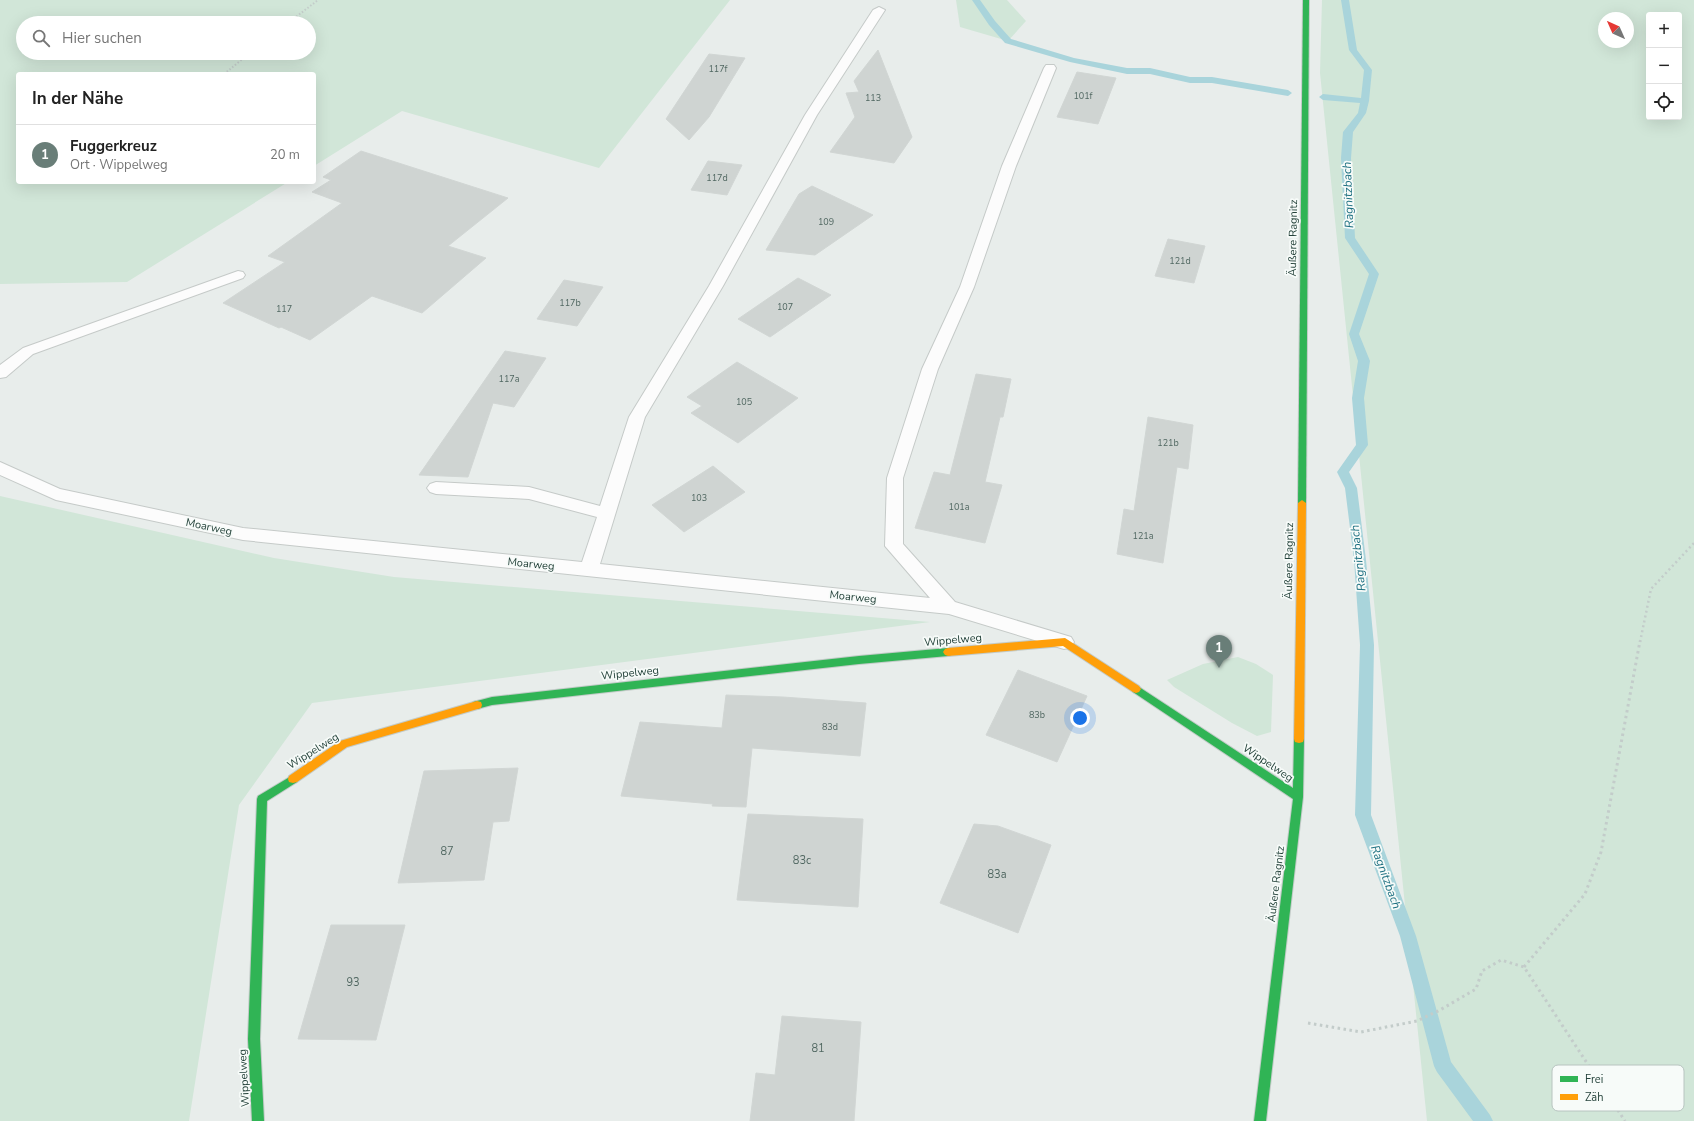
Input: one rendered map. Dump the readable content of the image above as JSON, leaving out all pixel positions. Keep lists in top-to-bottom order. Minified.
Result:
{"streets":{"street":["Äußere Ragnitz","Wippelweg"],"lane":["Moarweg"]},"crossings":[["Äußere Ragnitz","Wippelweg"],["Moarweg","Wippelweg"]],"water":["Ragnitzbach"],"house_numbers":["117f","101f","113","117d","109","121d","117b","107","117","117a","105","121b","103","101a","121a","83b","83d","87","83c","83a","93","81"],"legend":["Frei","Zäh"],"north":"top left","page":{"map_buttons":["+","−"],"search":"Hier suchen","heading":"In der Nähe","list":[{"mark":"1","name":"Fuggerkreuz","note":"Ort · Wippelweg","value":"20 m"}],"pins":"1"}}
